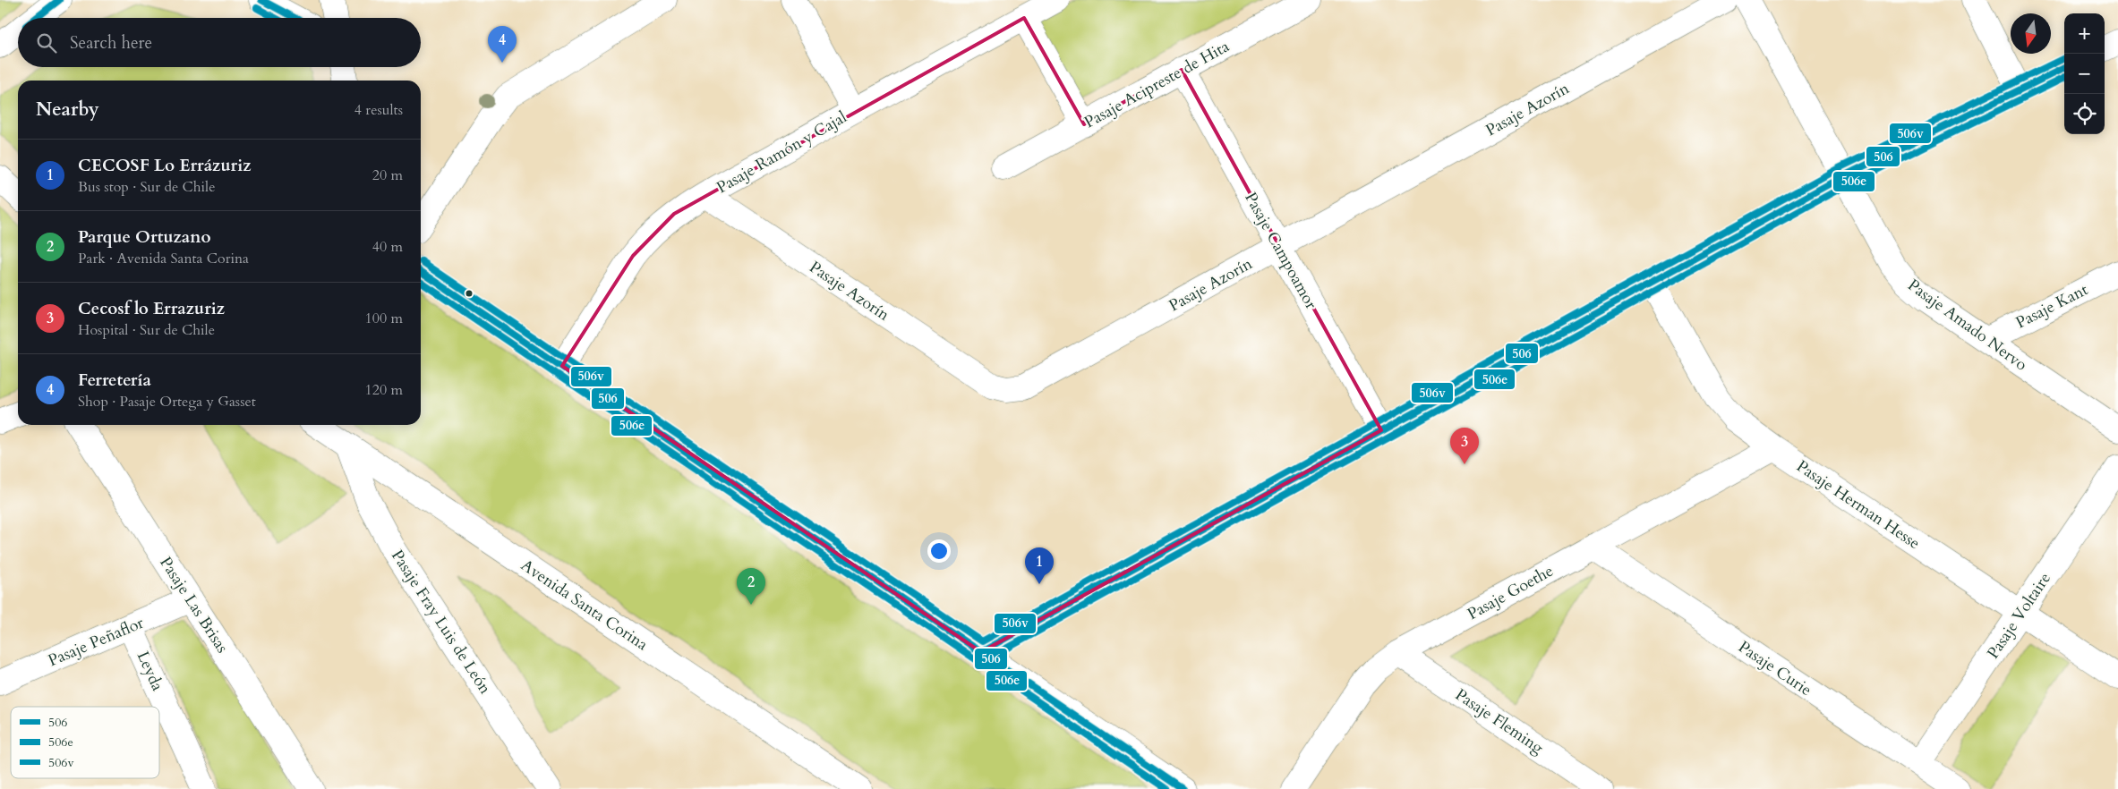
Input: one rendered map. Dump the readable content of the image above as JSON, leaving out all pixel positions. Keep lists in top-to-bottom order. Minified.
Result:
{"streets":{"street":["Pasaje Acipreste de Hita","Pasaje Azorín","Pasaje Ramón y Cajal","Pasaje Campoamor","Pasaje Kant","Pasaje Amado Nervo","Pasaje Herman Hesse","Pasaje Goethe","Pasaje Las Brisas","Avenida Santa Corina","Pasaje Voltaire","Pasaje Fray Luis de León","Pasaje Peñaflor","Pasaje Curie","Leyda","Pasaje Fleming"]},"crossings":[["Pasaje Acipreste de Hita","Pasaje Campoamor"],["Pasaje Azorín","Pasaje Ramón y Cajal"],["Pasaje Azorín","Pasaje Campoamor"],["Pasaje Kant","Pasaje Amado Nervo"],["Pasaje Herman Hesse","Pasaje Goethe"],["Pasaje Herman Hesse","Pasaje Voltaire"],["Pasaje Goethe","Pasaje Curie"],["Pasaje Goethe","Pasaje Fleming"],["Pasaje Las Brisas","Pasaje Peñaflor"],["Avenida Santa Corina","Pasaje Fray Luis de León"],["Pasaje Voltaire","Pasaje Curie"],["Pasaje Peñaflor","Leyda"]],"lines":["transit line 506","transit line 506e","transit line 506v"],"legend":["506","506e","506v"],"north":"bottom","page":{"map_buttons":["+","−"],"search":"Search here","pins":["4","3","1","2"],"heading":["Nearby","4 results"],"list":[{"mark":"1","name":"CECOSF Lo Errázuriz","note":"Bus stop · Sur de Chile","value":"20 m"},{"mark":"2","name":"Parque Ortuzano","note":"Park · Avenida Santa Corina","value":"40 m"},{"mark":"3","name":"Cecosf lo Errazuriz","note":"Hospital · Sur de Chile","value":"100 m"},{"mark":"4","name":"Ferretería","note":"Shop · Pasaje Ortega y Gasset","value":"120 m"}]}}
